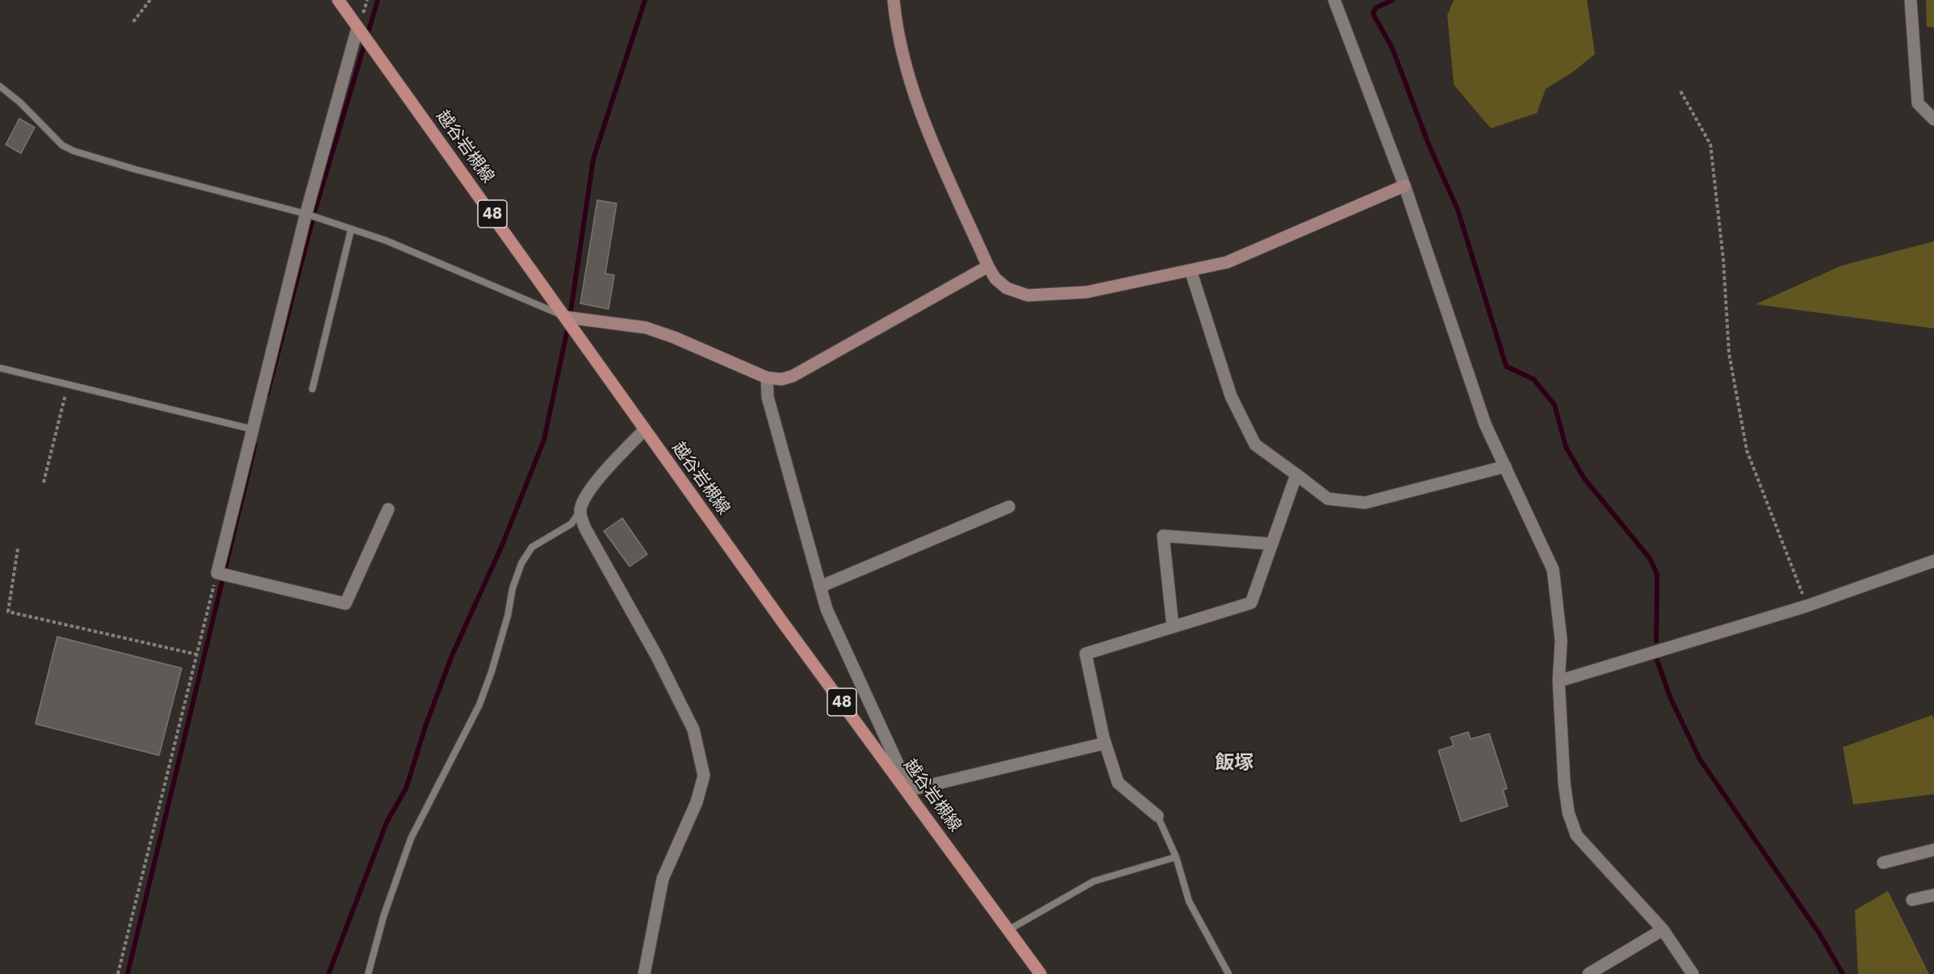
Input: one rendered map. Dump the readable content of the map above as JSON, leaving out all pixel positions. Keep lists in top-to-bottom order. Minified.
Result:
{"streets":{"main road":["越谷岩槻線","48"]},"districts":["飯塚"]}
